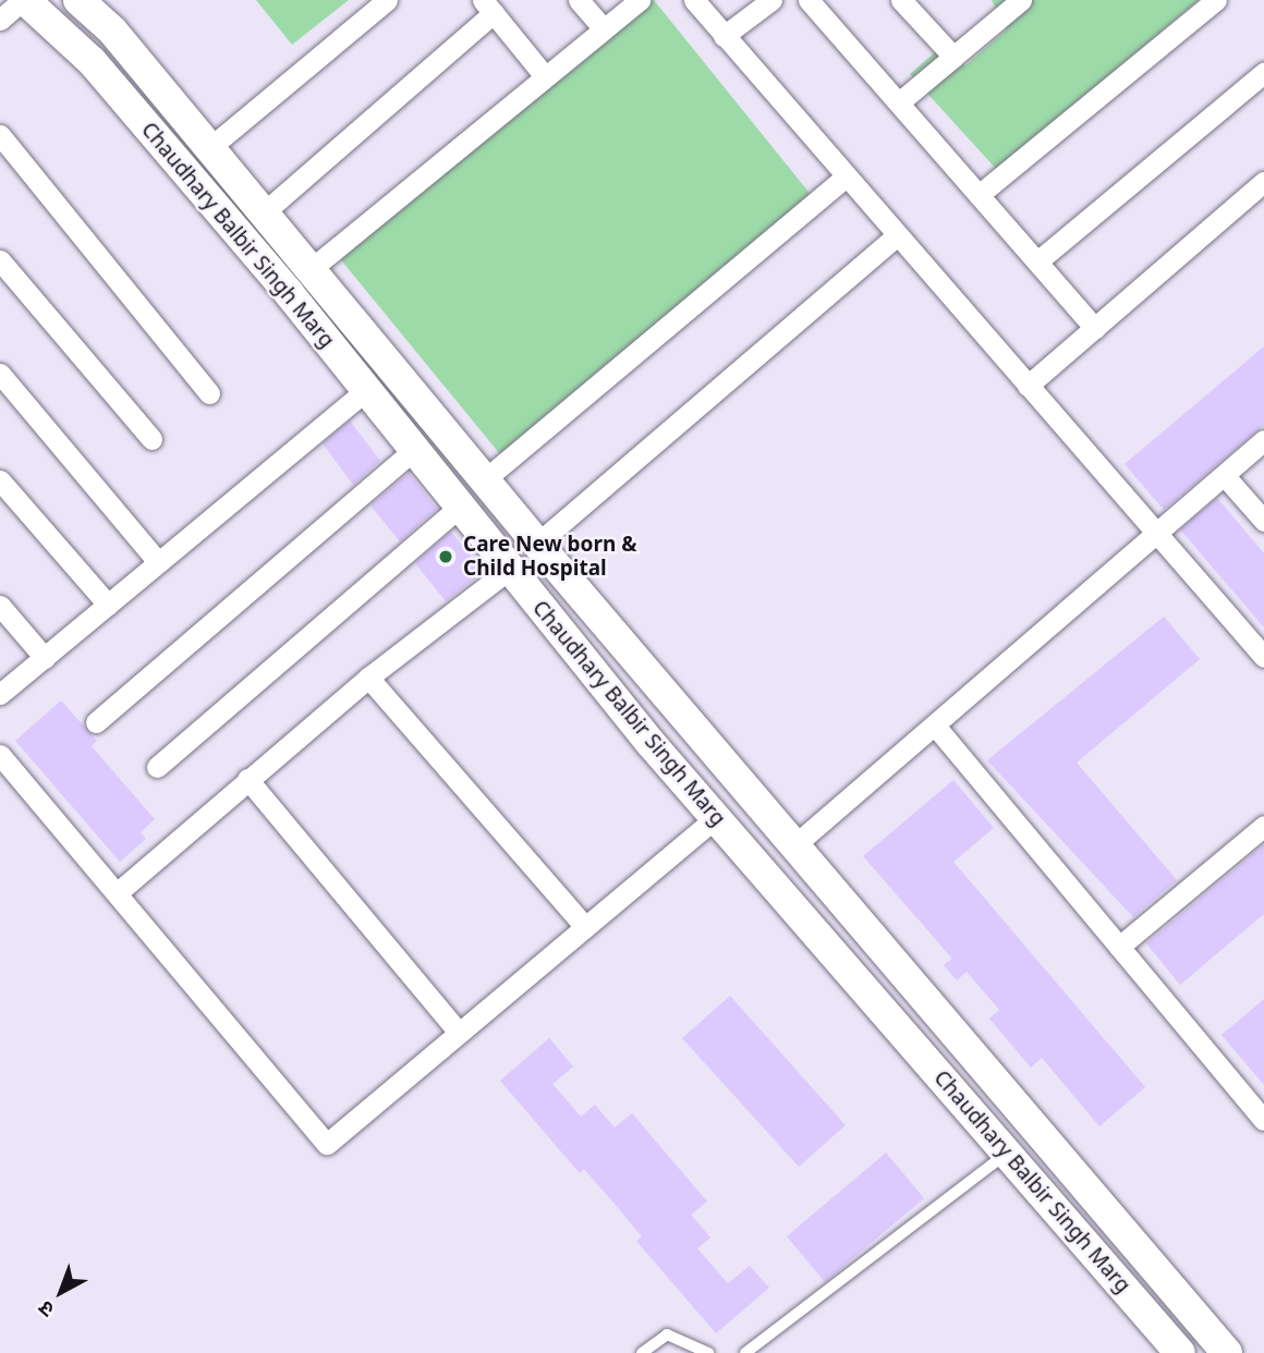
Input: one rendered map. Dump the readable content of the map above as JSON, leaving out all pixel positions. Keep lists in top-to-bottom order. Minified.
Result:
{"streets":{"street":["Chaudhary Balbir Singh Marg"]},"places":["Care New born & Child Hospital"],"north":"bottom left"}
